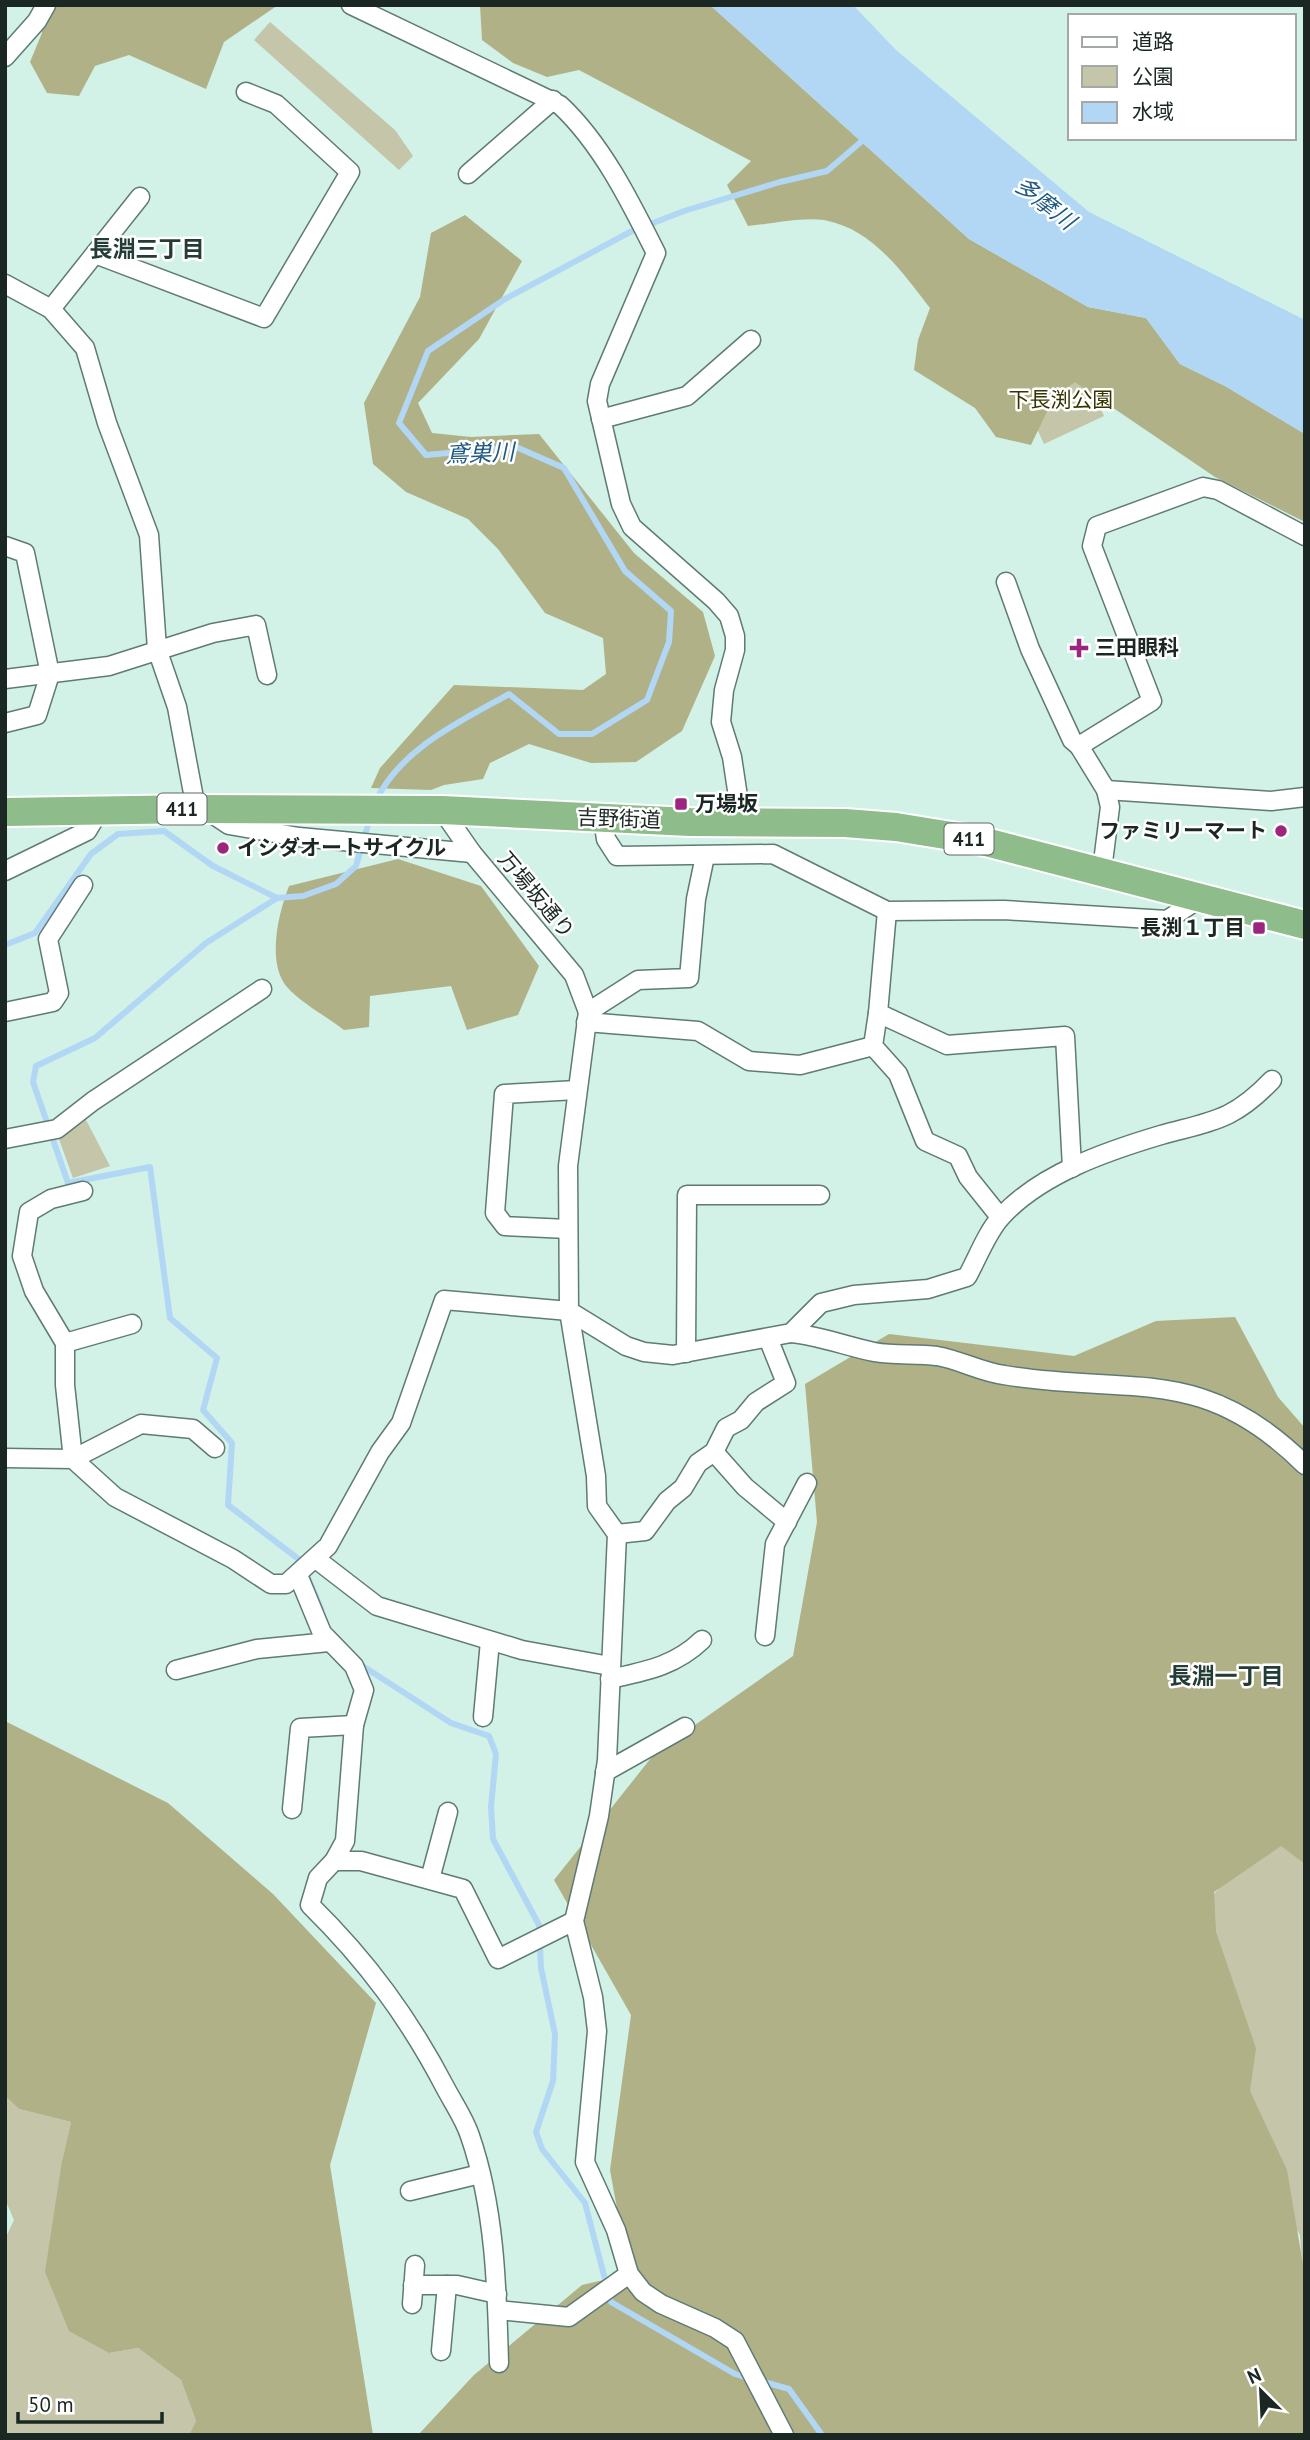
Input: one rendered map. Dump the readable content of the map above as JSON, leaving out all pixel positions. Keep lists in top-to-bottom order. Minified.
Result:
{"streets":{"highway":["411","吉野街道"],"street":["万場坂通り"]},"crossings":[["吉野街道","万場坂通り"]],"districts":["長淵三丁目","長淵一丁目"],"water":["多摩川","鳶巣川"],"parks":["下長渕公園"],"places":{"health":["三田眼科"],"transit":["万場坂","長渕１丁目"],"other":["ファミリーマート","イシダオートサイクル"]},"legend":["道路","公園","水域"],"scale_bar":"50 m","north":"top left"}
